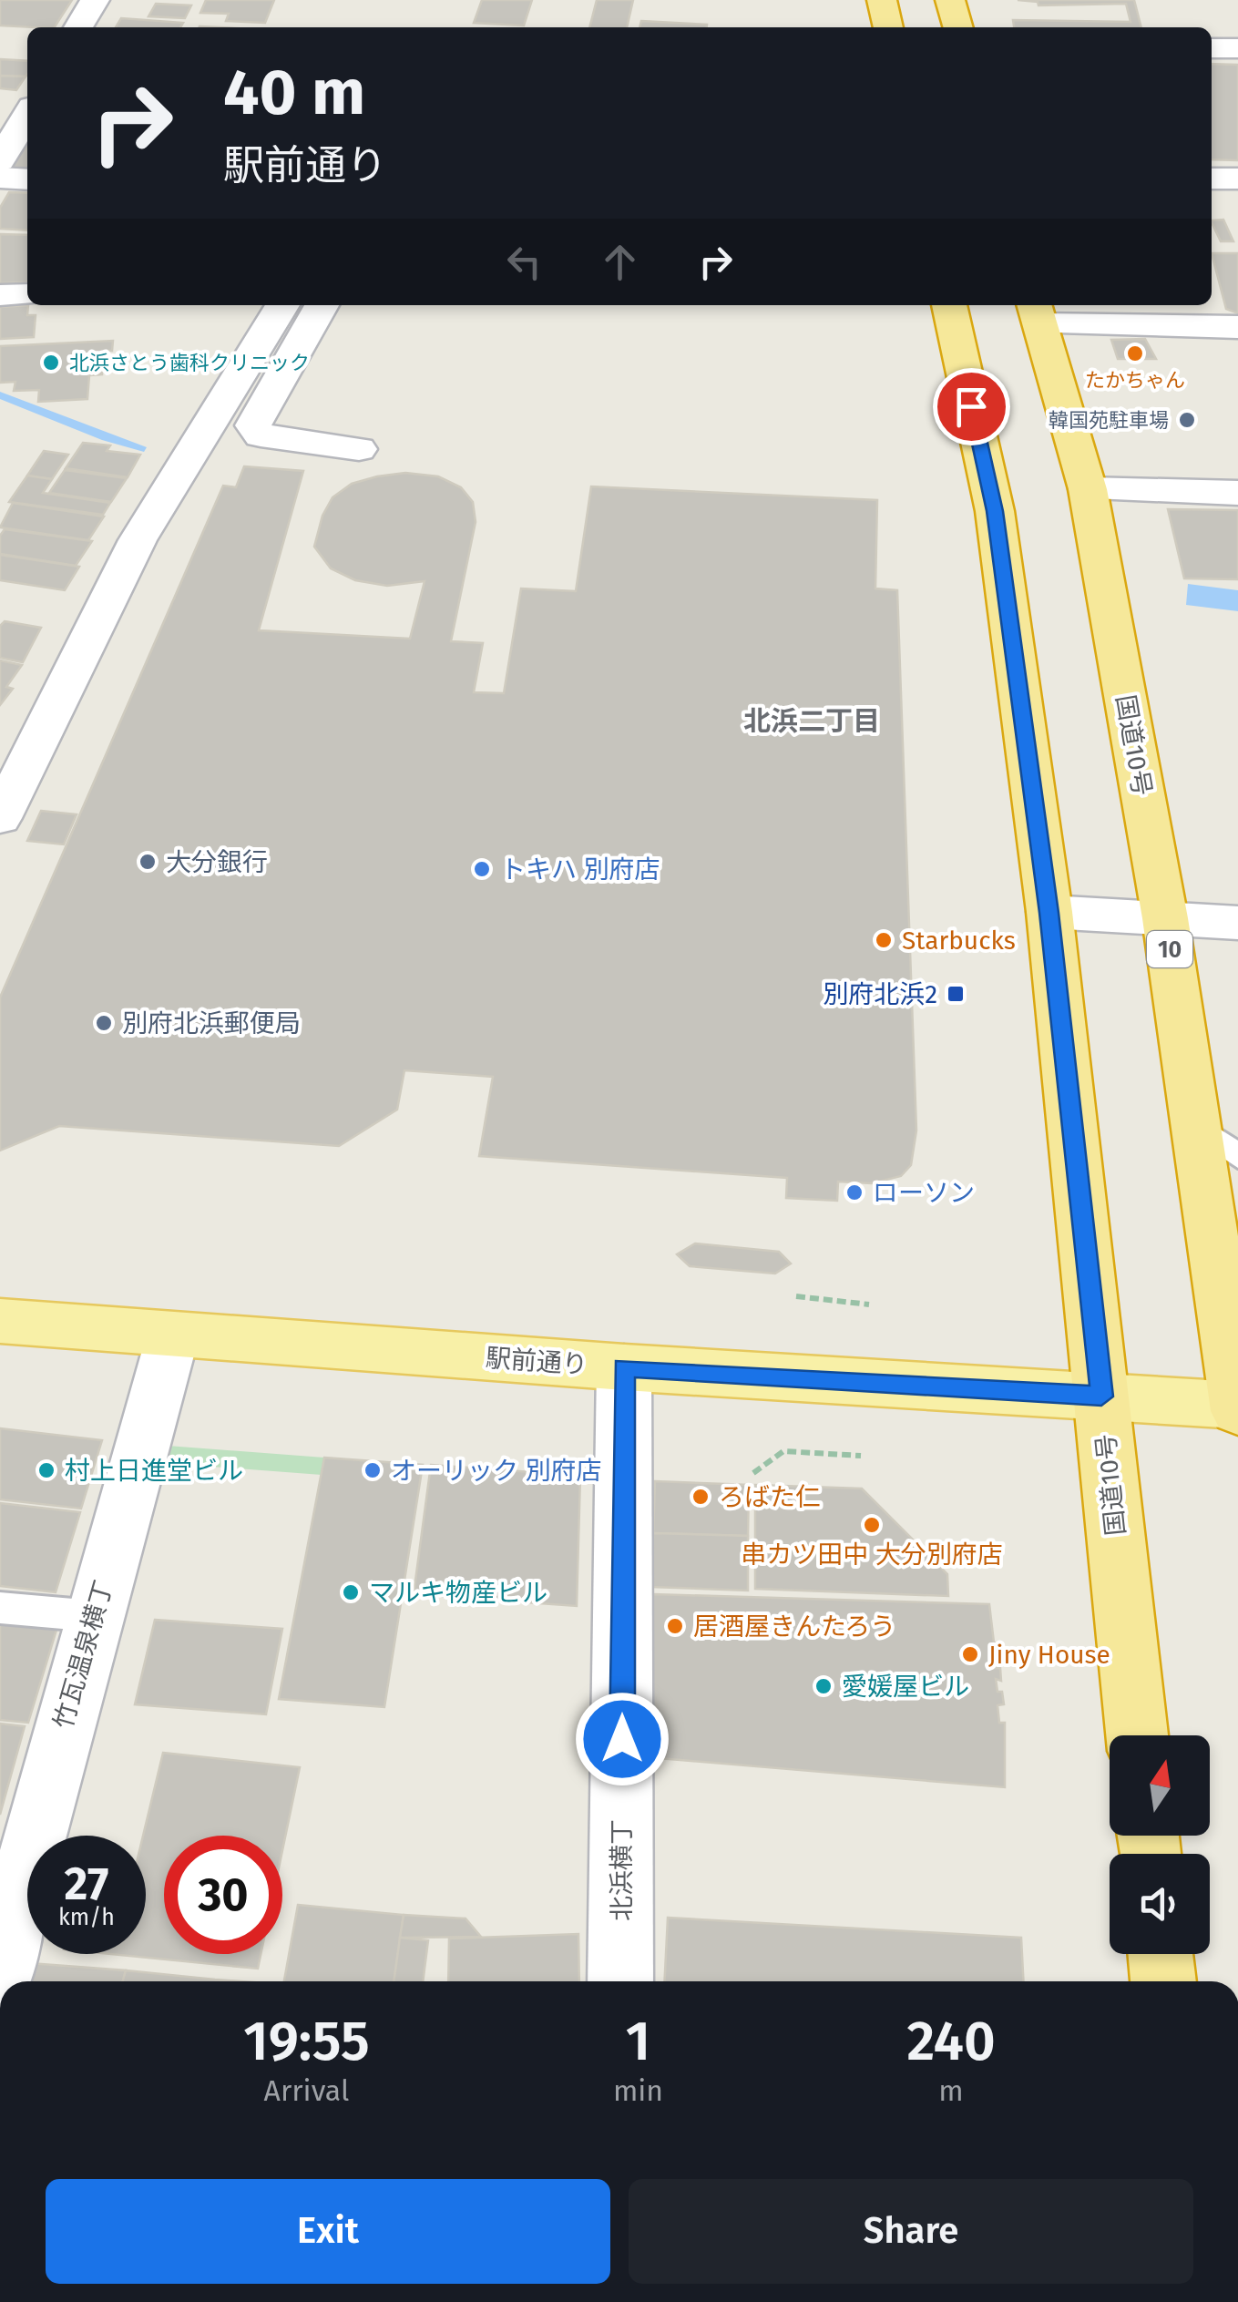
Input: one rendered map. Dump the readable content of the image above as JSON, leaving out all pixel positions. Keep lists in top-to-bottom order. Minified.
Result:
{"streets":{"highway":["国道10号","10"],"main road":["駅前通り"],"street":["竹瓦温泉横丁","北浜横丁"]},"crossings":[["国道10号","駅前通り"],["駅前通り","竹瓦温泉横丁"],["駅前通り","北浜横丁"]],"districts":["北浜二丁目"],"places":{"other":["たかちゃん","北浜さとう歯科クリニック","韓国苑駐車場","大分銀行","トキハ 別府店","Starbucks","別府北浜郵便局","ローソン","村上日進堂ビル","オーリック 別府店","ろばた仁","串カツ田中 大分別府店","マルキ物産ビル","居酒屋きんたろう","Jiny House","愛媛屋ビル"],"transit":["別府北浜2"]},"north":"top","page":{"turn":["40 m","駅前通り"],"speed":"27 km/h","limit":"30","eta":["19:55","Arrival","1","min","240","m"],"buttons":["Exit","Share"]}}
